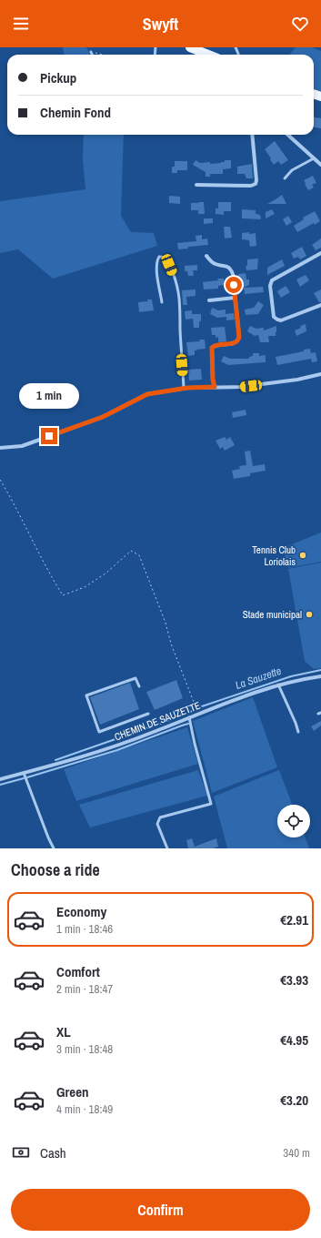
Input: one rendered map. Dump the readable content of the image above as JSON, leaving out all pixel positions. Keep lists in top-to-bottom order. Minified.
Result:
{"streets":{"street":["CHEMIN DE SAUZETTE"]},"water":["La Sauzette"],"places":["Tennis Club Loriolais","Stade municipal"],"page":{"header":"Swyft","banner":["Pickup","Chemin Fond"],"bubble":"1 min","heading":"Choose a ride","list":[{"name":"Economy","note":"1 min · 18:46","value":"€2.91"},{"name":"Comfort","note":"2 min · 18:47","value":"€3.93"},{"name":"XL","note":"3 min · 18:48","value":"€4.95"},{"name":"Green","note":"4 min · 18:49","value":"€3.20"}],"pay":["Cash","340 m"],"buttons":"Confirm"}}
